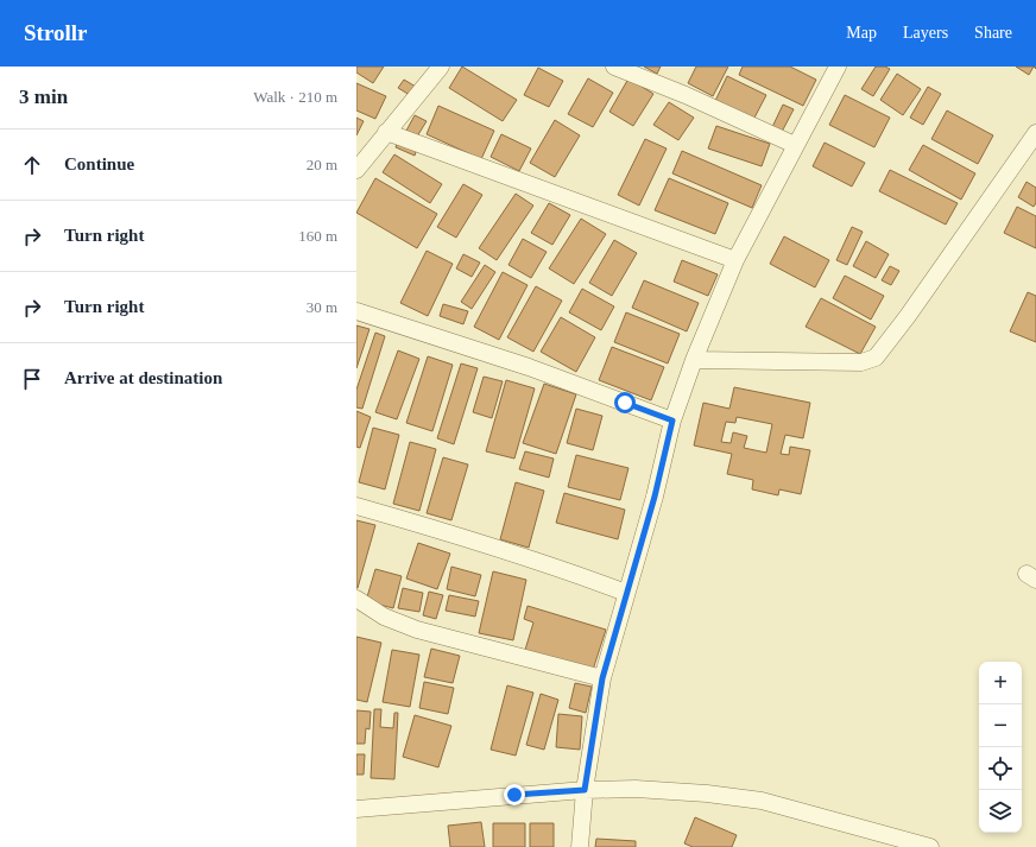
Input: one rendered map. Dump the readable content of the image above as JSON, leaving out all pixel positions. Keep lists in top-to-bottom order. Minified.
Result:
{"page":{"header":"Strollr","nav":["Map","Layers","Share"],"heading":["3 min","Walk · 210 m"],"list":[["Continue","20 m"],["Turn right","160 m"],["Turn right","30 m"],"Arrive at destination"],"map_buttons":["+","−"]}}
